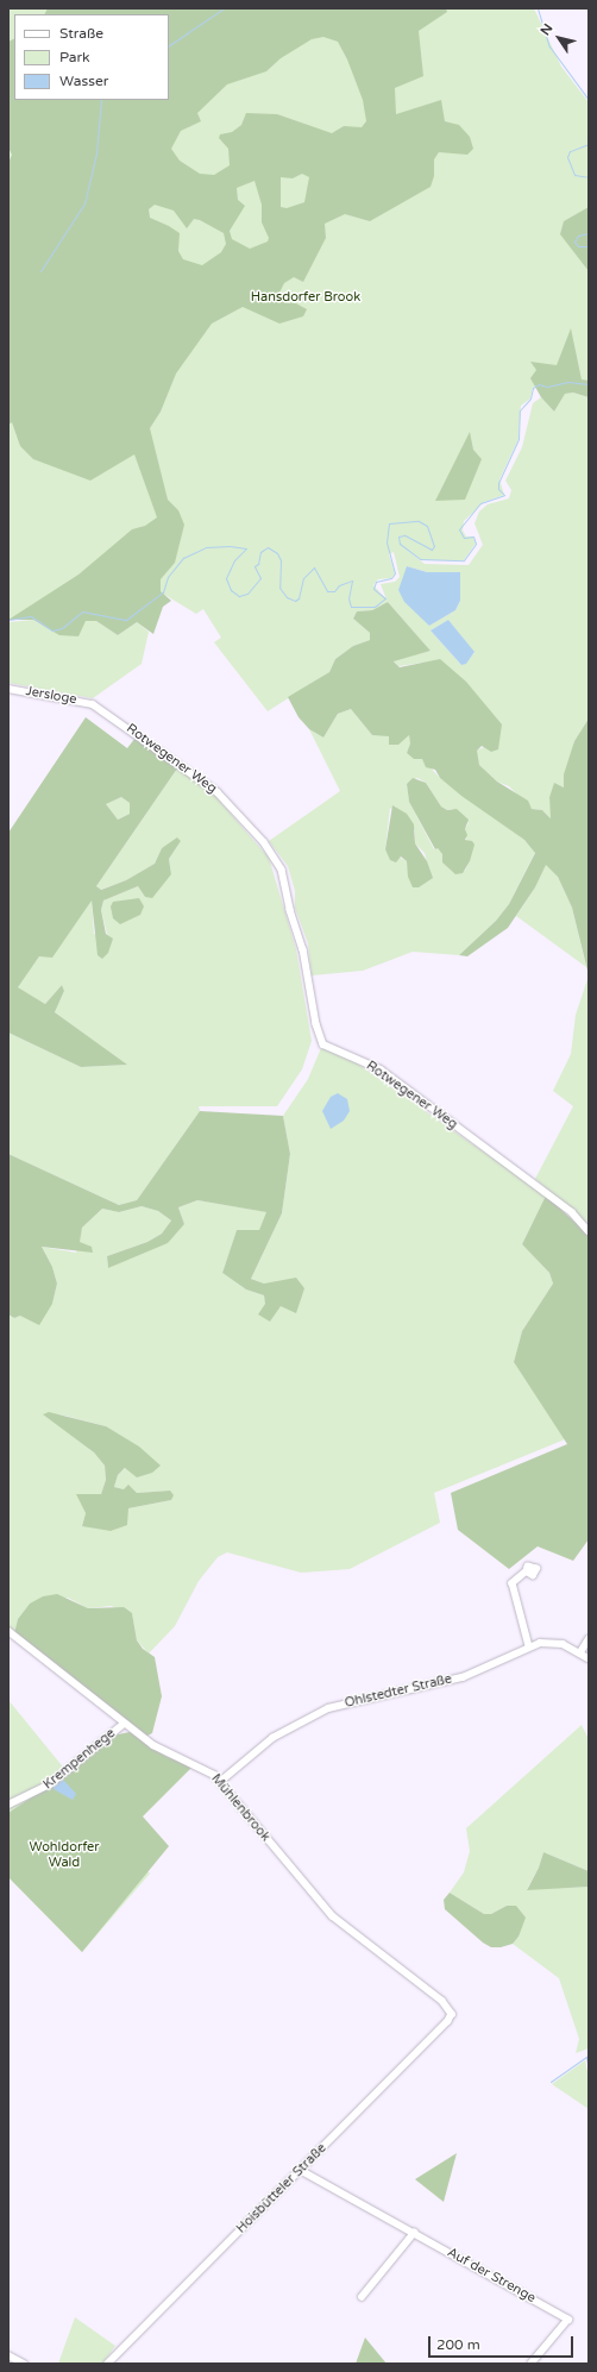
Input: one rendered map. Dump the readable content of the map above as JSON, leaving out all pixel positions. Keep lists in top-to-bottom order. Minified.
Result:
{"streets":{"street":["Jersloge","Rotwegener Weg","Ohlstedter Straße","Krempenhege","Mühlenbrook","Hoisbütteler Straße","Auf der Strenge"]},"crossings":[["Jersloge","Rotwegener Weg"],["Ohlstedter Straße","Mühlenbrook"],["Krempenhege","Mühlenbrook"],["Mühlenbrook","Hoisbütteler Straße"],["Hoisbütteler Straße","Auf der Strenge"]],"parks":["Hansdorfer Brook","Wohldorfer Wald"],"legend":["Straße","Park","Wasser"],"scale_bar":"200 m","north":"top left"}
